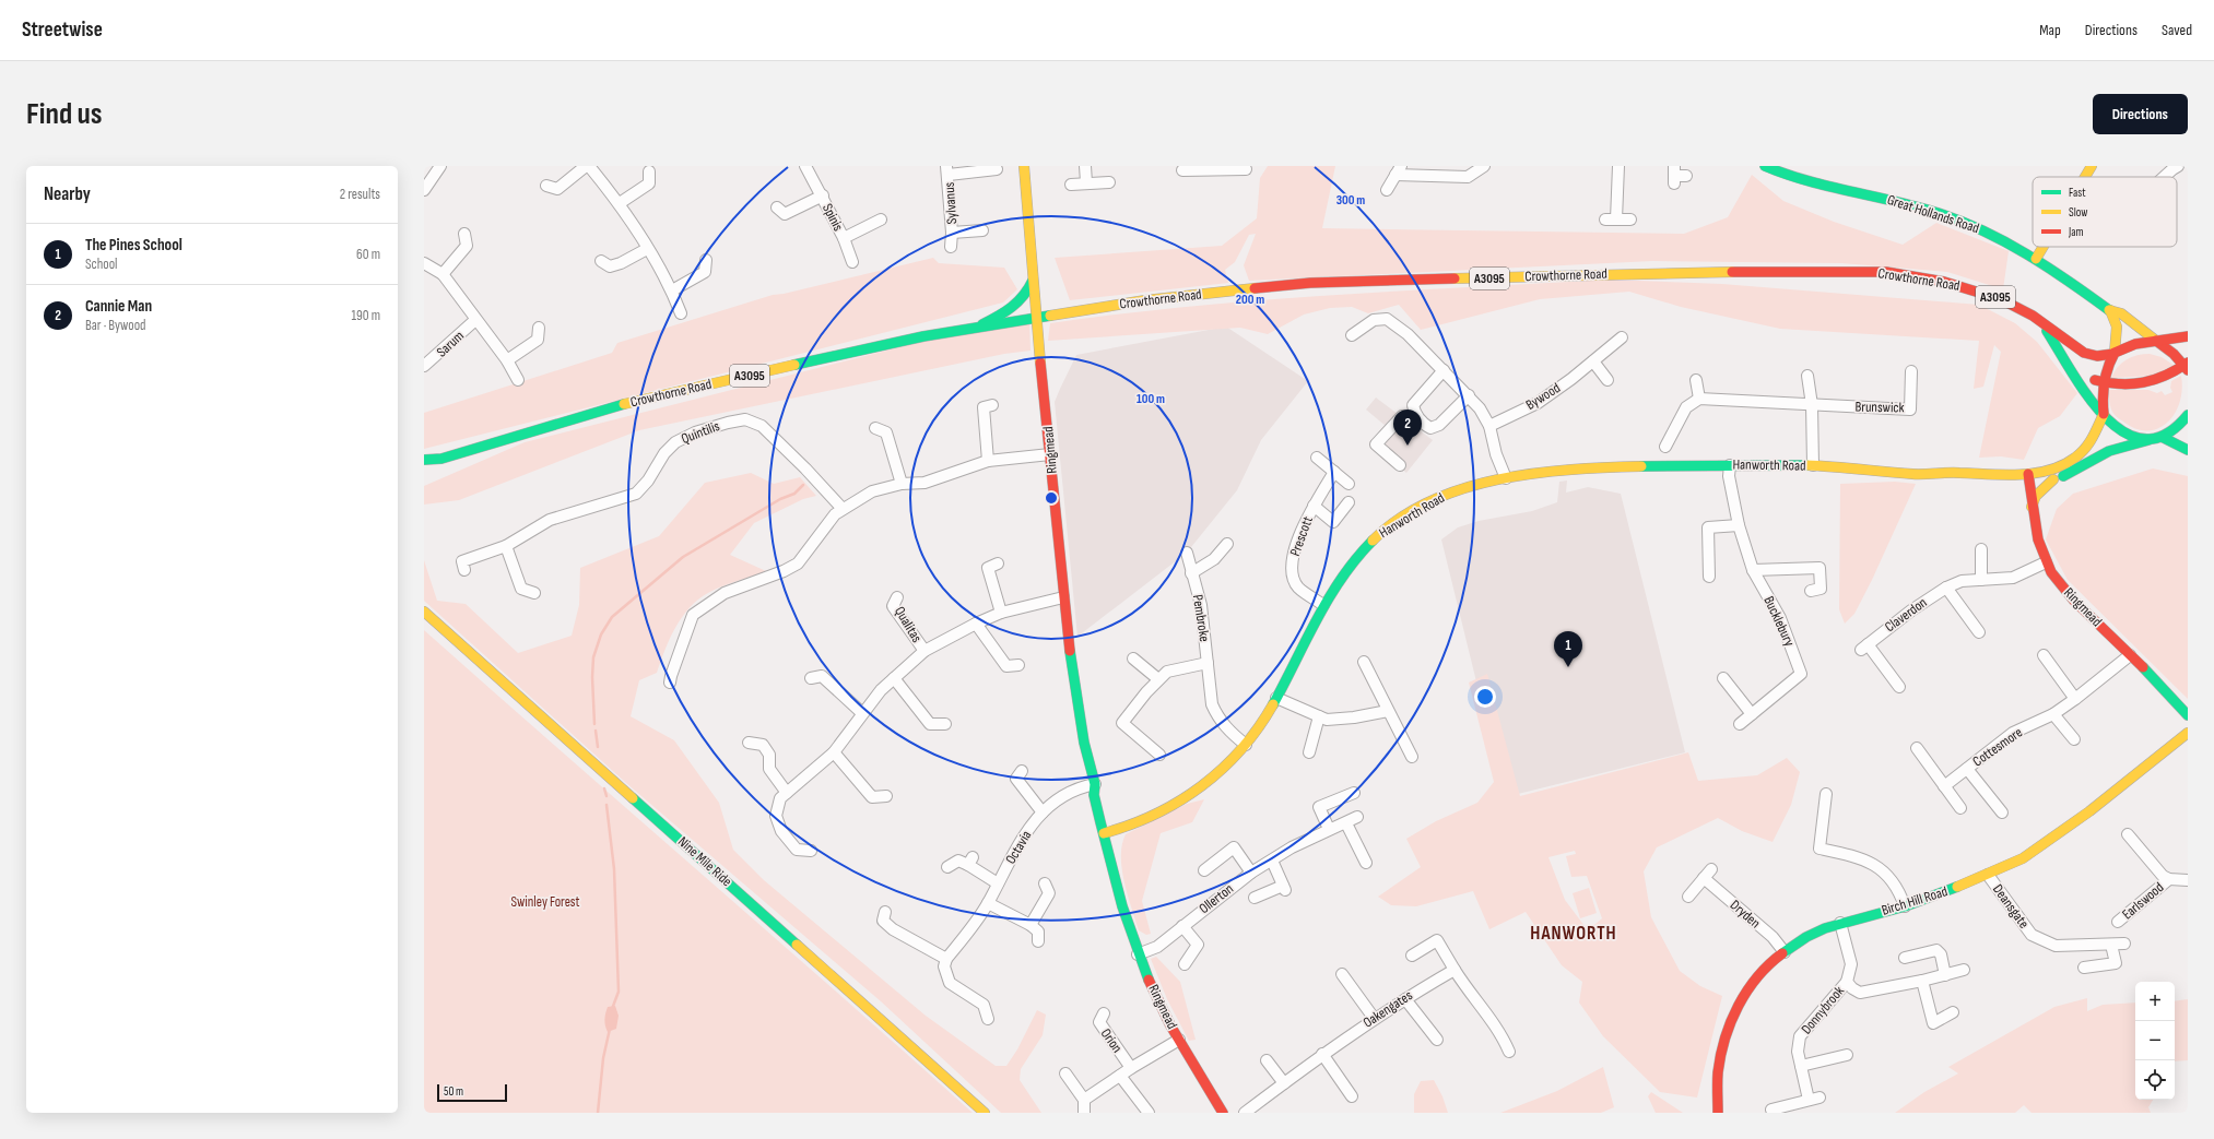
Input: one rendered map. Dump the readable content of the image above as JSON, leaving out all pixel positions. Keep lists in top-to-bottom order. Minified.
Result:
{"streets":{"street":["Sylvanus","Great Hollands Road","Spinis","Crowthorne Road","A3095","Sarum","Bywood","Brunswick","Quintilis","Ringmead","Hanworth Road","Prescott","Claverdon","Pembroke","Bucklebury","Qualitas","Cottesmore","Octavia","Nine Mile Ride","Ollerton","Birch Hill Road","Earlswood","Deansgate","Dryden","Oakengates","Donnybrook","Orion"]},"crossings":[["Great Hollands Road","A3095"],["Crowthorne Road","A3095"],["Crowthorne Road","Ringmead"],["Crowthorne Road","Hanworth Road"],["Ringmead","Hanworth Road"],["Ringmead","Claverdon"],["Ringmead","Qualitas"],["Ringmead","Cottesmore"],["Ringmead","Octavia"],["Ringmead","Ollerton"],["Ringmead","Orion"],["Hanworth Road","Prescott"],["Hanworth Road","Pembroke"],["Hanworth Road","Bucklebury"],["Birch Hill Road","Deansgate"],["Birch Hill Road","Dryden"],["Birch Hill Road","Donnybrook"]],"districts":["HANWORTH"],"parks":["Swinley Forest"],"legend":["Fast","Slow","Jam"],"scale_bar":"50 m","page":{"header":"Streetwise","nav":["Map","Directions","Saved"],"buttons":"Directions","title":"Find us","heading":["Nearby","2 results"],"list":[{"mark":"1","name":"The Pines School","note":"School","value":"60 m"},{"mark":"2","name":"Cannie Man","note":"Bar · Bywood","value":"190 m"}],"pins":["2","1"],"map_buttons":["+","−"],"scale":"50 m"},"rings":["300 m","200 m","100 m"]}
